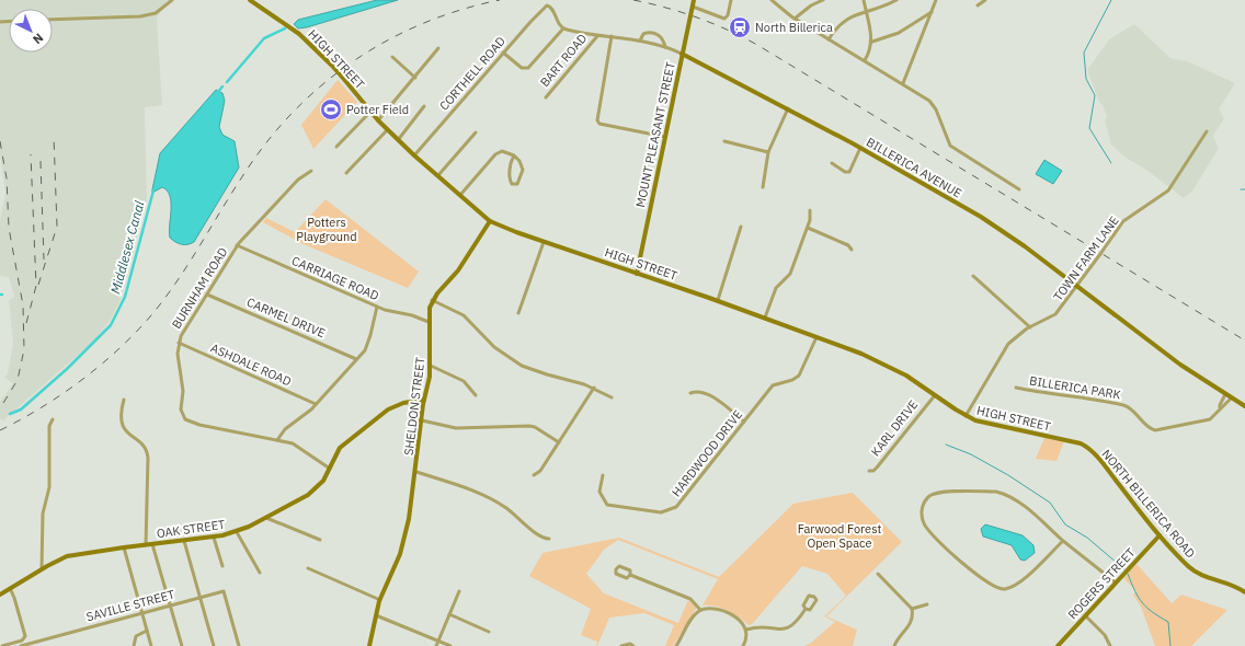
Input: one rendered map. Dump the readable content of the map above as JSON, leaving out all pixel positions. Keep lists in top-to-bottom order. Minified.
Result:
{"streets":{"main road":["HIGH STREET","MOUNT PLEASANT STREET","BILLERICA AVENUE","SHELDON STREET","NORTH BILLERICA ROAD","OAK STREET","ROGERS STREET"],"street":["BART ROAD","CORTHELL ROAD","TOWN FARM LANE","CARRIAGE ROAD","BURNHAM ROAD","CARMEL DRIVE","ASHDALE ROAD","BILLERICA PARK","KARL DRIVE","HARDWOOD DRIVE","SAVILLE STREET"]},"crossings":[["HIGH STREET","CORTHELL ROAD"],["HIGH STREET","MOUNT PLEASANT STREET"],["HIGH STREET","TOWN FARM LANE"],["HIGH STREET","KARL DRIVE"],["HIGH STREET","HARDWOOD DRIVE"],["HIGH STREET","NORTH BILLERICA ROAD"],["BART ROAD","BILLERICA AVENUE"],["CORTHELL ROAD","BILLERICA AVENUE"],["MOUNT PLEASANT STREET","BILLERICA AVENUE"],["BILLERICA AVENUE","TOWN FARM LANE"],["BILLERICA AVENUE","BILLERICA PARK"],["CARRIAGE ROAD","BURNHAM ROAD"],["CARRIAGE ROAD","SHELDON STREET"],["BURNHAM ROAD","CARMEL DRIVE"],["BURNHAM ROAD","ASHDALE ROAD"],["BURNHAM ROAD","OAK STREET"],["SHELDON STREET","OAK STREET"],["NORTH BILLERICA ROAD","ROGERS STREET"]],"water":["Middlesex Canal"],"parks":["Potters Playground","Farwood Forest Open Space"],"places":{"station":["North Billerica"],"sports":["Potter Field"]},"north":"bottom right"}
